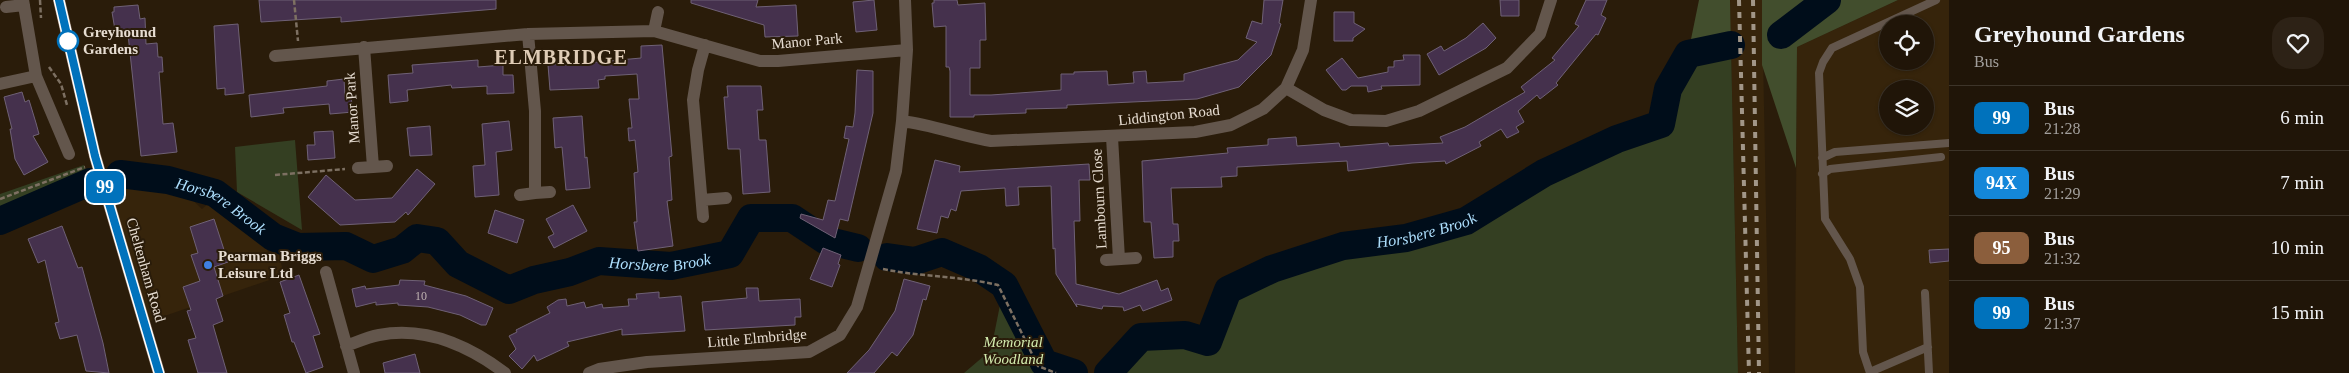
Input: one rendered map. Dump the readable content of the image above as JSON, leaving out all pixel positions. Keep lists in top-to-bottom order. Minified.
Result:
{"streets":{"main road":["Cheltenham Road"],"street":["Manor Park","Liddington Road","Lambourn Close","Little Elmbridge"]},"crossings":[["Manor Park","Little Elmbridge"],["Liddington Road","Lambourn Close"],["Liddington Road","Little Elmbridge"]],"districts":["ELMBRIDGE"],"water":["Horsbere Brook"],"parks":["Memorial Woodland"],"places":["Greyhound Gardens","Pearman Briggs Leisure Ltd"],"lines":["bus line 99"],"house_numbers":["10"],"page":{"on_map":"99","heading":["Greyhound Gardens","Bus"],"list":[{"mark":"99","name":"Bus","note":"21:28","value":"6 min"},{"mark":"94X","name":"Bus","note":"21:29","value":"7 min"},{"mark":"95","name":"Bus","note":"21:32","value":"10 min"},{"mark":"99","name":"Bus","note":"21:37","value":"15 min"}]}}
